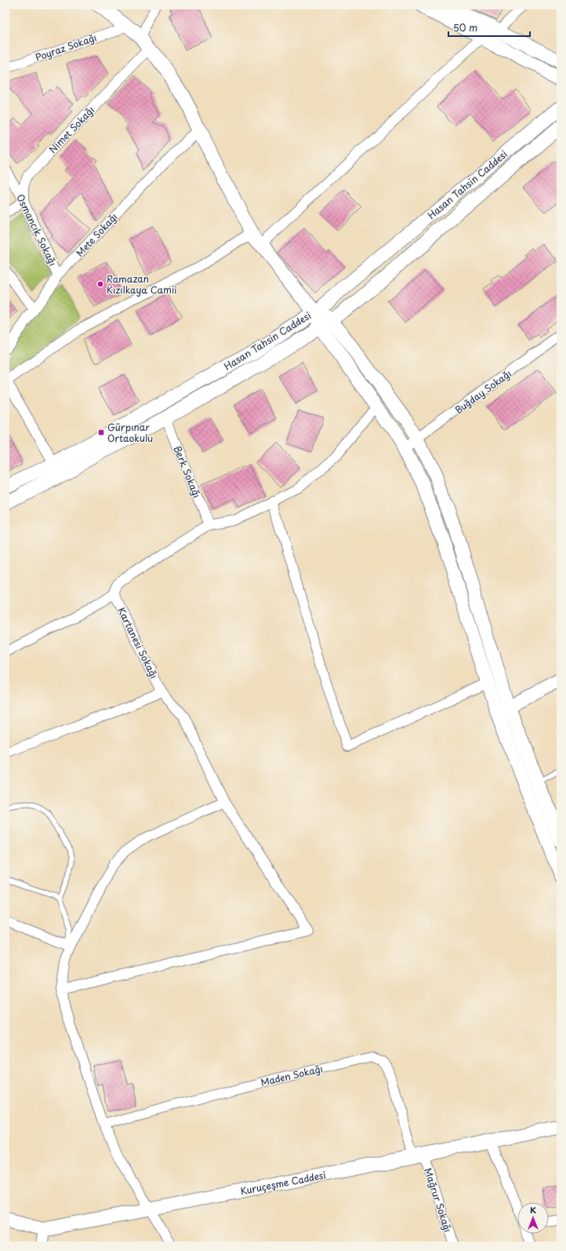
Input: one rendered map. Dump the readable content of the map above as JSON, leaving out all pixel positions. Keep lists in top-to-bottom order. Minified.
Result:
{"streets":{"main road":["Hasan Tahsin Caddesi","Kuruçeşme Caddesi"],"street":["Poyraz Sokağı","Nimet Sokağı","Osmancık Sokağı","Mete Sokağı","Buğday Sokağı","Berk Sokağı","Kartanesi Sokağı","Maden Sokağı","Mağrur Sokağı"]},"crossings":[["Nimet Sokağı","Osmancık Sokağı"],["Hasan Tahsin Caddesi","Berk Sokağı"],["Osmancık Sokağı","Mete Sokağı"],["Maden Sokağı","Kuruçeşme Caddesi"],["Maden Sokağı","Mağrur Sokağı"],["Kuruçeşme Caddesi","Mağrur Sokağı"]],"places":{"other":["Ramazan Kızılkaya Camii"],"transit":["Gürpınar Ortaokulu"]},"scale_bar":"50 m","north":"top"}
